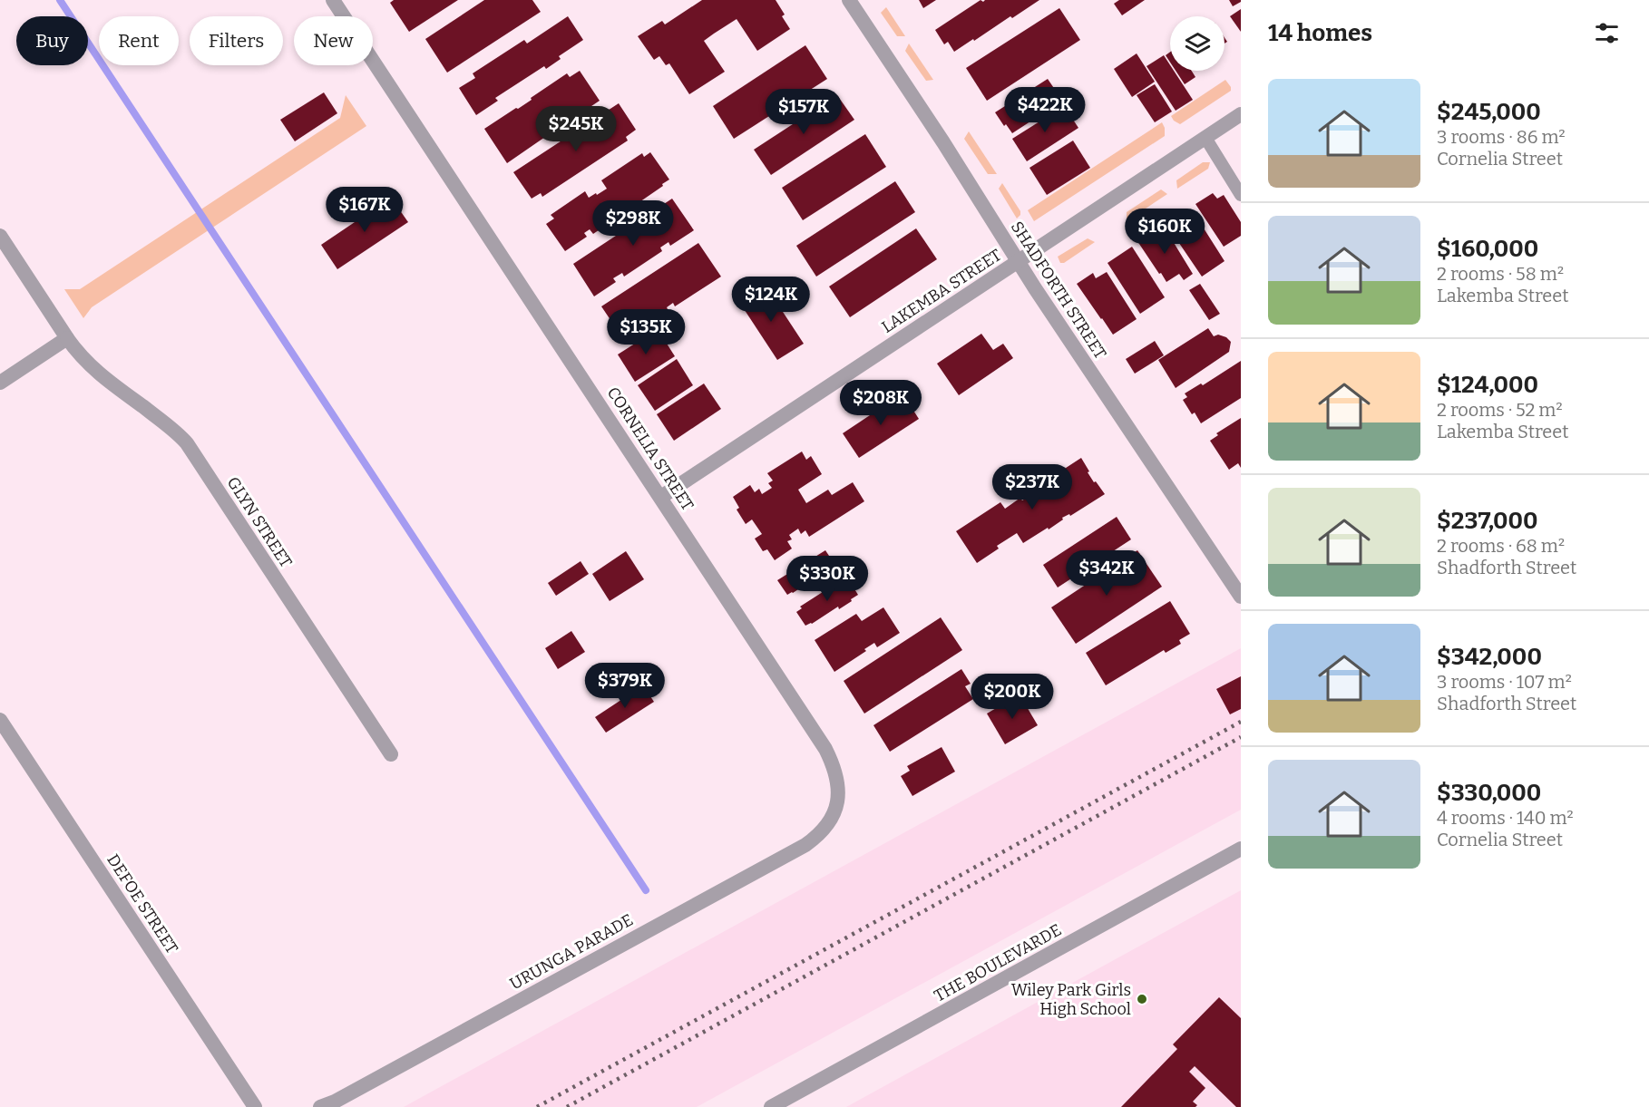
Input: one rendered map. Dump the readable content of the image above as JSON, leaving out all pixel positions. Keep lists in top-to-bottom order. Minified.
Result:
{"streets":{"street":["SHADFORTH STREET","LAKEMBA STREET","CORNELIA STREET","GLYN STREET","DEFOE STREET","URUNGA PARADE","THE BOULEVARDE"]},"crossings":[["SHADFORTH STREET","LAKEMBA STREET"],["LAKEMBA STREET","CORNELIA STREET"],["CORNELIA STREET","URUNGA PARADE"]],"places":["Wiley Park Girls High School"],"page":{"heading":"14 homes","chip":["Buy","Rent","Filters","New"],"list":[{"name":"$245,000","note":"3 rooms · 86 m² · Cornelia Street"},{"name":"$160,000","note":"2 rooms · 58 m² · Lakemba Street"},{"name":"$124,000","note":"2 rooms · 52 m² · Lakemba Street"},{"name":"$237,000","note":"2 rooms · 68 m² · Shadforth Street"},{"name":"$342,000","note":"3 rooms · 107 m² · Shadforth Street"},{"name":"$330,000","note":"4 rooms · 140 m² · Cornelia Street"}],"price":["$422K","$157K","$245K","$167K","$298K","$160K","$124K","$135K","$208K","$237K","$342K","$330K","$379K","$200K"]}}
